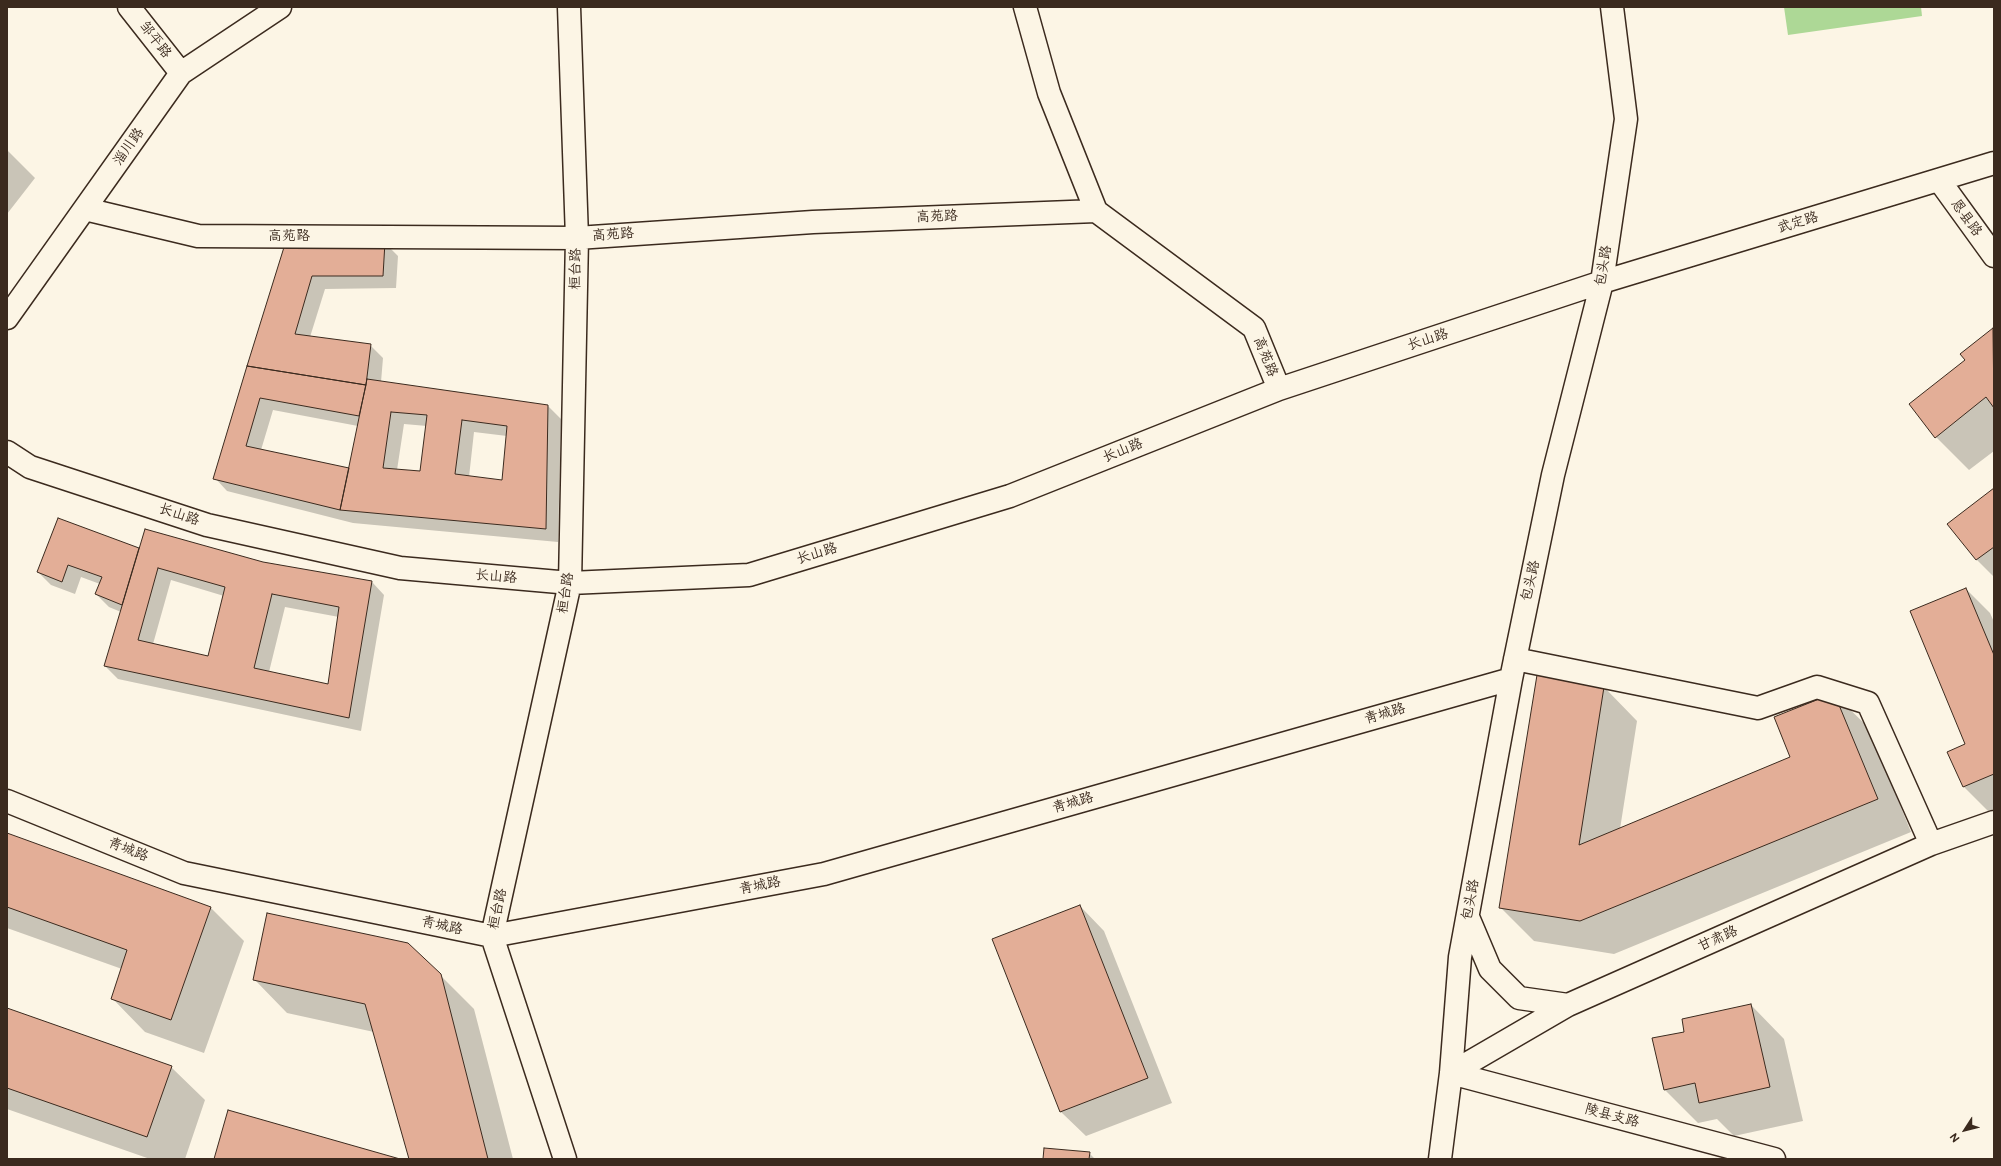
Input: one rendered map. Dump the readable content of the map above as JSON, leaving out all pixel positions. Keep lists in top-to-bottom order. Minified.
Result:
{"streets":{"street":["邹平路","淄川路","高苑路","恩县路","武定路","包头路","桓台路","长山路","青城路","甘肃路","陵县支路"]},"crossings":[["邹平路","淄川路"],["淄川路","高苑路"],["高苑路","桓台路"],["高苑路","长山路"],["恩县路","武定路"],["武定路","包头路"],["武定路","长山路"],["包头路","长山路"],["包头路","青城路"],["包头路","甘肃路"],["包头路","陵县支路"],["桓台路","长山路"],["桓台路","青城路"],["甘肃路","陵县支路"]],"north":"bottom left"}
